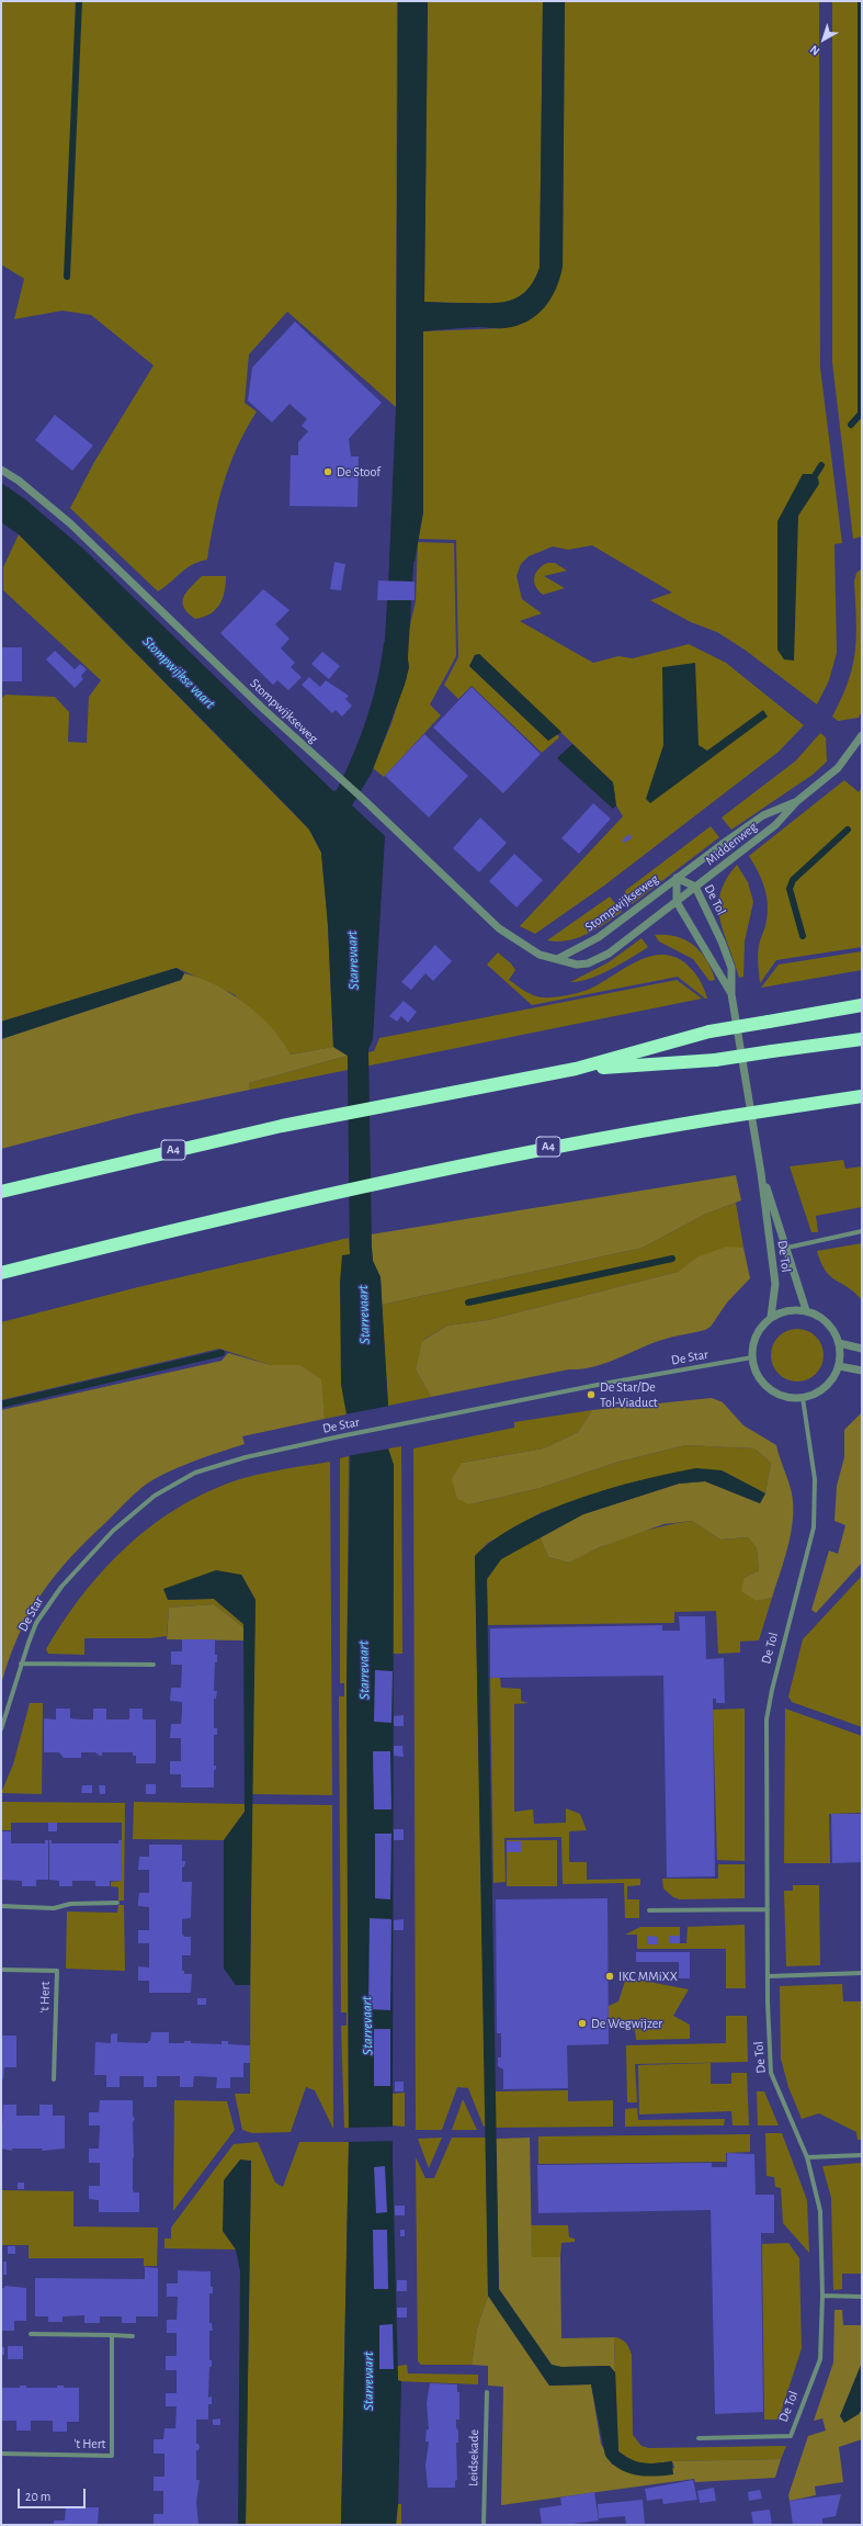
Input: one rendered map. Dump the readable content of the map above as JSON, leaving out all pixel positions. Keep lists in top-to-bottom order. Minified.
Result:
{"streets":{"highway":["A4"],"street":["Stompwijkseweg","Middenweg","De Tol","De Star","'t Hert","Leidsekade"]},"crossings":[["Stompwijkseweg","Middenweg"],["Stompwijkseweg","De Tol"],["Middenweg","De Tol"],["De Tol","De Star"]],"water":["Stompwijkse vaart","Starrevaart"],"places":["De Stoof","De Star/De Tol-Viaduct","IKC MMiXX","De Wegwijzer"],"scale_bar":"20 m","north":"bottom left"}
